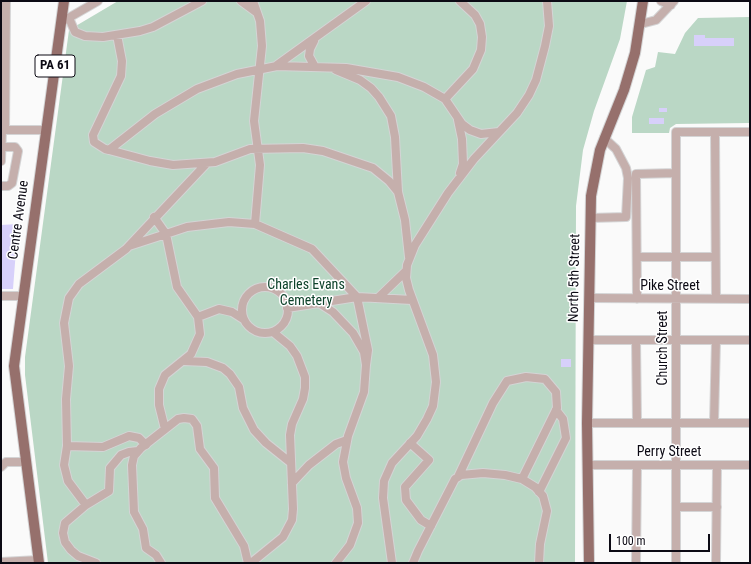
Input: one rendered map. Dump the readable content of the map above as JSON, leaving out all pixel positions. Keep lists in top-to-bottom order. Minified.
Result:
{"streets":{"main road":["PA 61","Centre Avenue","North 5th Street"],"street":["Pike Street","Church Street","Perry Street"]},"crossings":[["North 5th Street","Pike Street"],["North 5th Street","Perry Street"],["Pike Street","Church Street"],["Church Street","Perry Street"]],"parks":["Charles Evans Cemetery"],"scale_bar":"100 m"}
